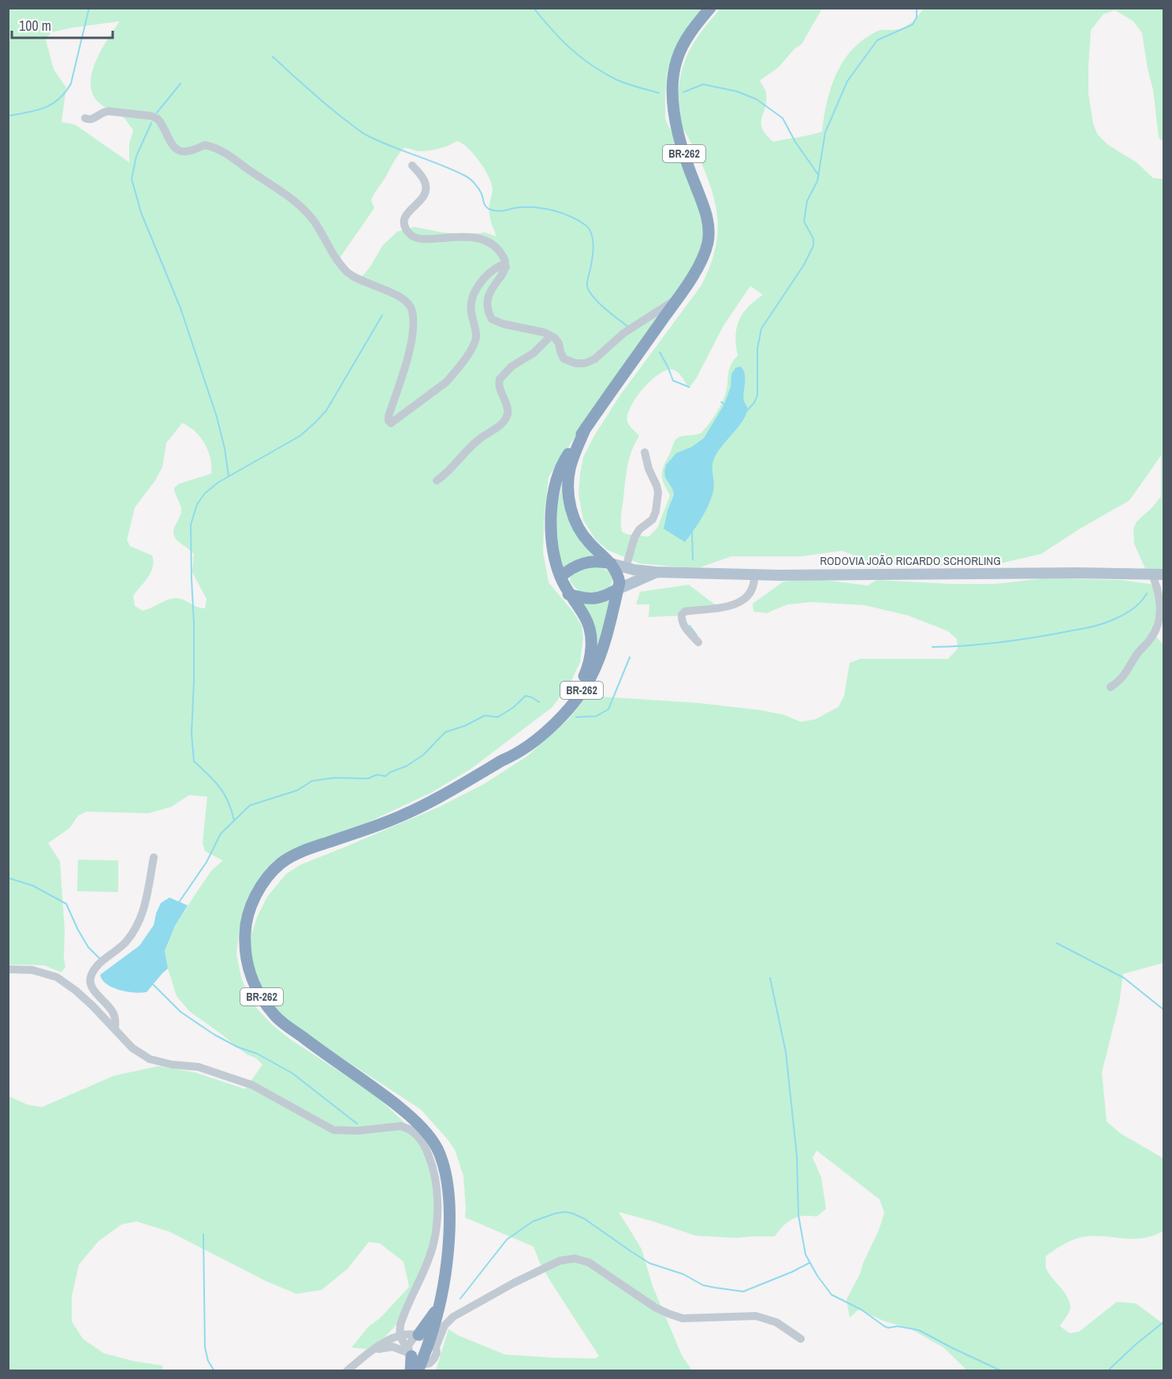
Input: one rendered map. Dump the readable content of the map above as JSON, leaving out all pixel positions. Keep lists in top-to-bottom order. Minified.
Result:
{"streets":{"highway":["BR-262"],"main road":["RODOVIA JOÃO RICARDO SCHORLING"]},"crossings":[["BR-262","RODOVIA JOÃO RICARDO SCHORLING"]],"scale_bar":"100 m"}
